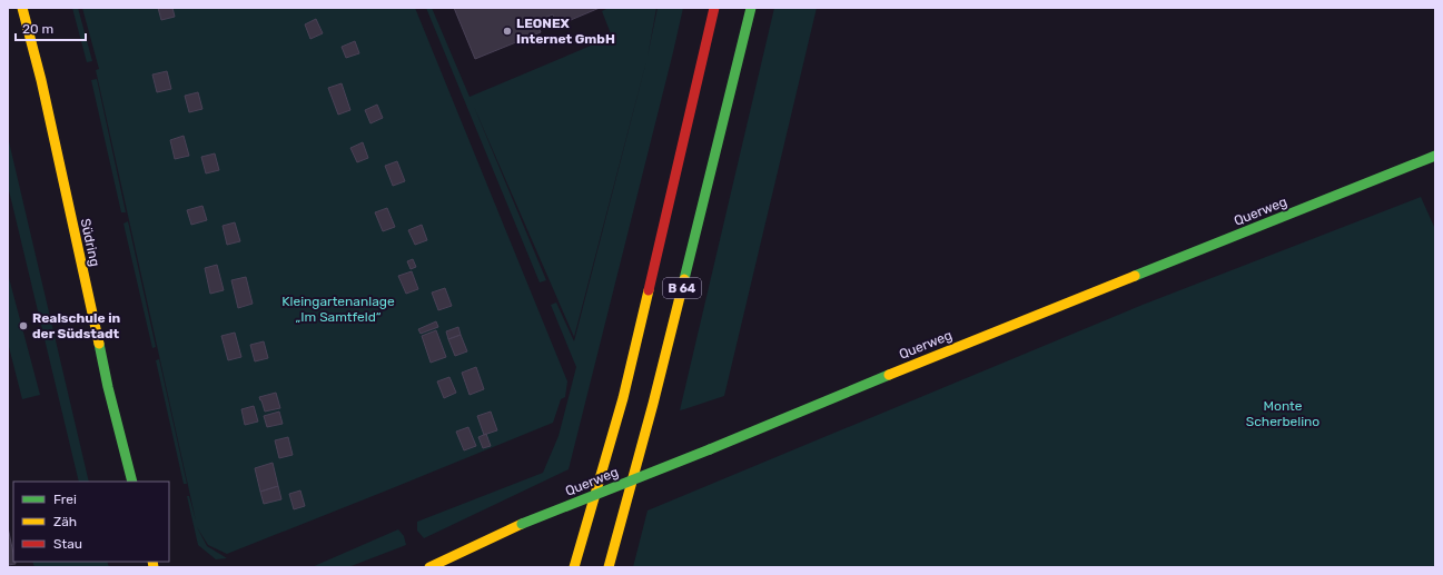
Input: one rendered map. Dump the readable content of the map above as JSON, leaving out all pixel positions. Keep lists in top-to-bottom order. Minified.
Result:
{"streets":{"main road":["Querweg","Südring","B 64"]},"parks":["Kleingartenanlage „Im Samtfeld“","Monte Scherbelino"],"places":["LEONEX Internet GmbH","Realschule in der Südstadt"],"legend":["Frei","Zäh","Stau"],"scale_bar":"20 m"}
